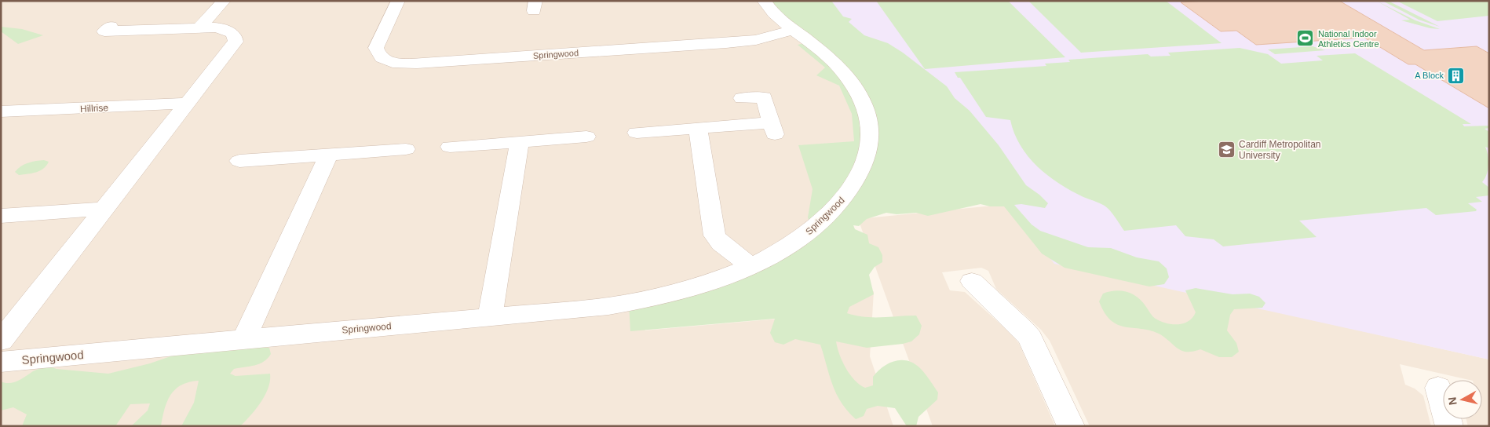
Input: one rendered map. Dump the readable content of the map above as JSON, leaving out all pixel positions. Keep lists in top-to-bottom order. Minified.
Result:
{"streets":{"street":["Springwood","Hillrise"]},"places":{"sports":["National Indoor Athletics Centre"],"building":["A Block"],"school or university":["Cardiff Metropolitan University"]},"north":"left"}
